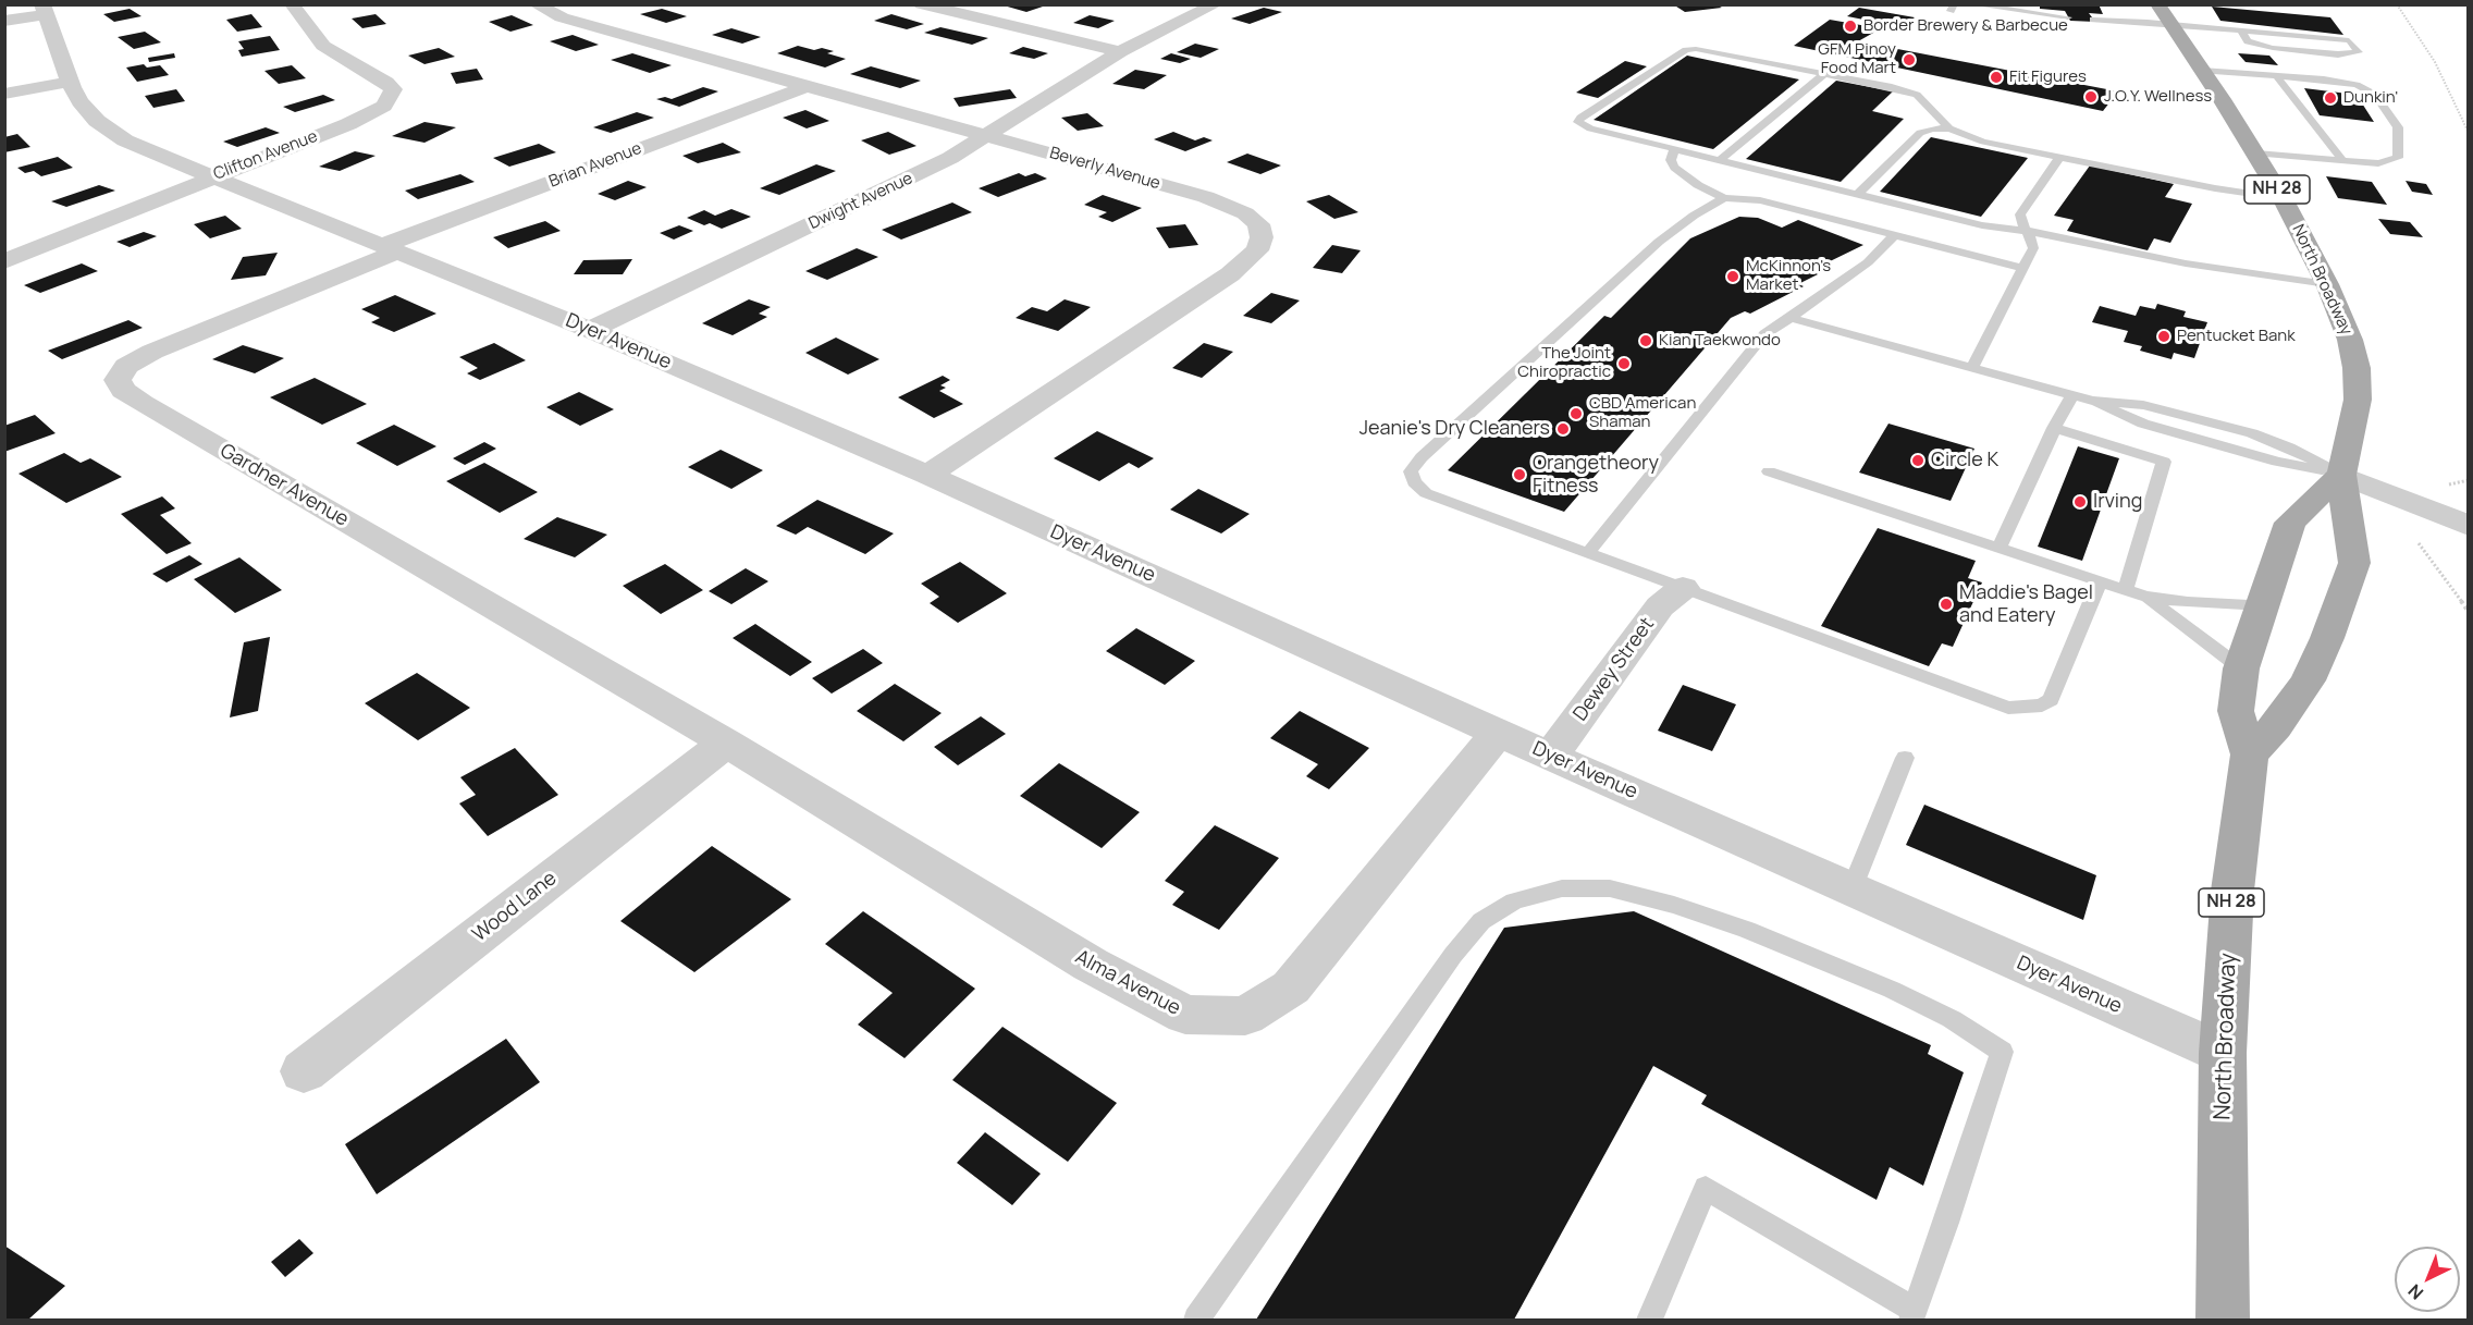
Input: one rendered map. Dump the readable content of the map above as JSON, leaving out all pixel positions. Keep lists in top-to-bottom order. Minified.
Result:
{"streets":{"main road":["NH 28","North Broadway"],"street":["Clifton Avenue","Brian Avenue","Beverly Avenue","Dwight Avenue","Dyer Avenue","Gardner Avenue","Dewey Street","Wood Lane","Alma Avenue"]},"crossings":[["Clifton Avenue","Dyer Avenue"],["Brian Avenue","Beverly Avenue"],["Brian Avenue","Dyer Avenue"],["Brian Avenue","Gardner Avenue"],["Beverly Avenue","Dwight Avenue"],["Beverly Avenue","Dyer Avenue"],["Dwight Avenue","Dyer Avenue"],["North Broadway","Dyer Avenue"],["Dyer Avenue","Gardner Avenue"],["Dyer Avenue","Dewey Street"],["Dyer Avenue","Alma Avenue"],["Gardner Avenue","Wood Lane"],["Gardner Avenue","Alma Avenue"],["Wood Lane","Alma Avenue"]],"places":["Border Brewery & Barbecue","GFM Pinoy Food Mart","Fit Figures","J.O.Y. Wellness","Dunkin'","McKinnon's Market","Pentucket Bank","Kian Taekwondo","The Joint Chiropractic","CBD American Shaman","Jeanie's Dry Cleaners","Circle K","Orangetheory Fitness","Irving","Maddie's Bagel and Eatery"],"north":"bottom left"}
